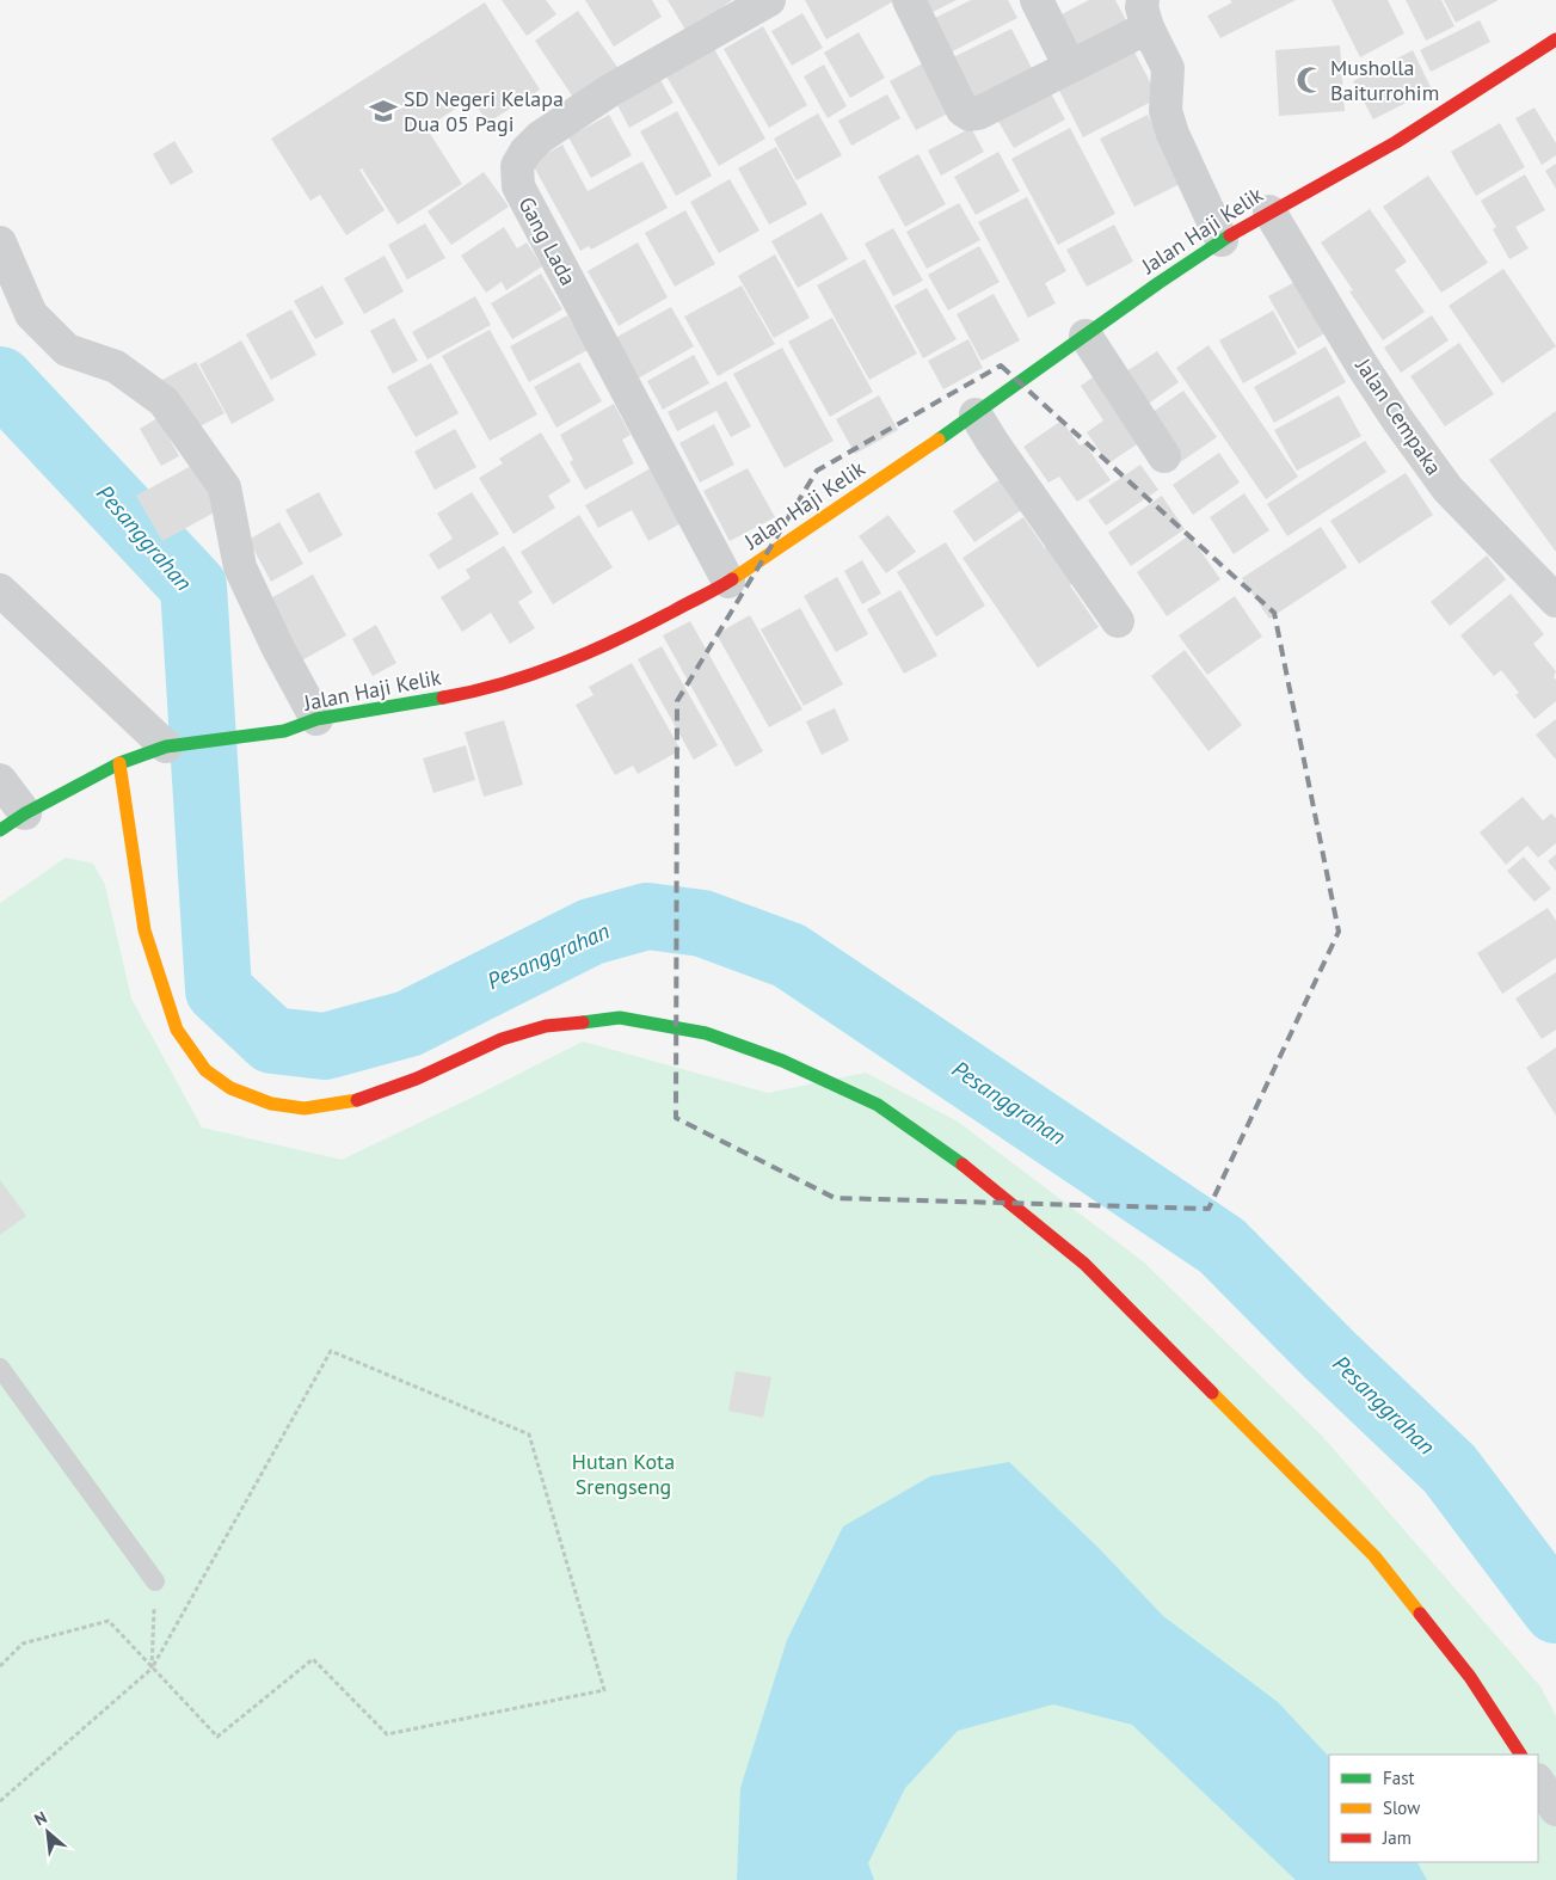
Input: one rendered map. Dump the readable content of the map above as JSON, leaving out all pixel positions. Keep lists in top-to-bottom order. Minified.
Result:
{"streets":{"street":["Jalan Haji Kelik","Gang Lada","Jalan Cempaka"]},"crossings":[["Jalan Haji Kelik","Gang Lada"],["Jalan Haji Kelik","Jalan Cempaka"]],"water":["Pesanggrahan"],"parks":["Hutan Kota Srengseng"],"places":{"mosque":["Musholla Baiturrohim"],"school or university":["SD Negeri Kelapa Dua 05 Pagi"]},"legend":["Fast","Slow","Jam"],"north":"top left"}
